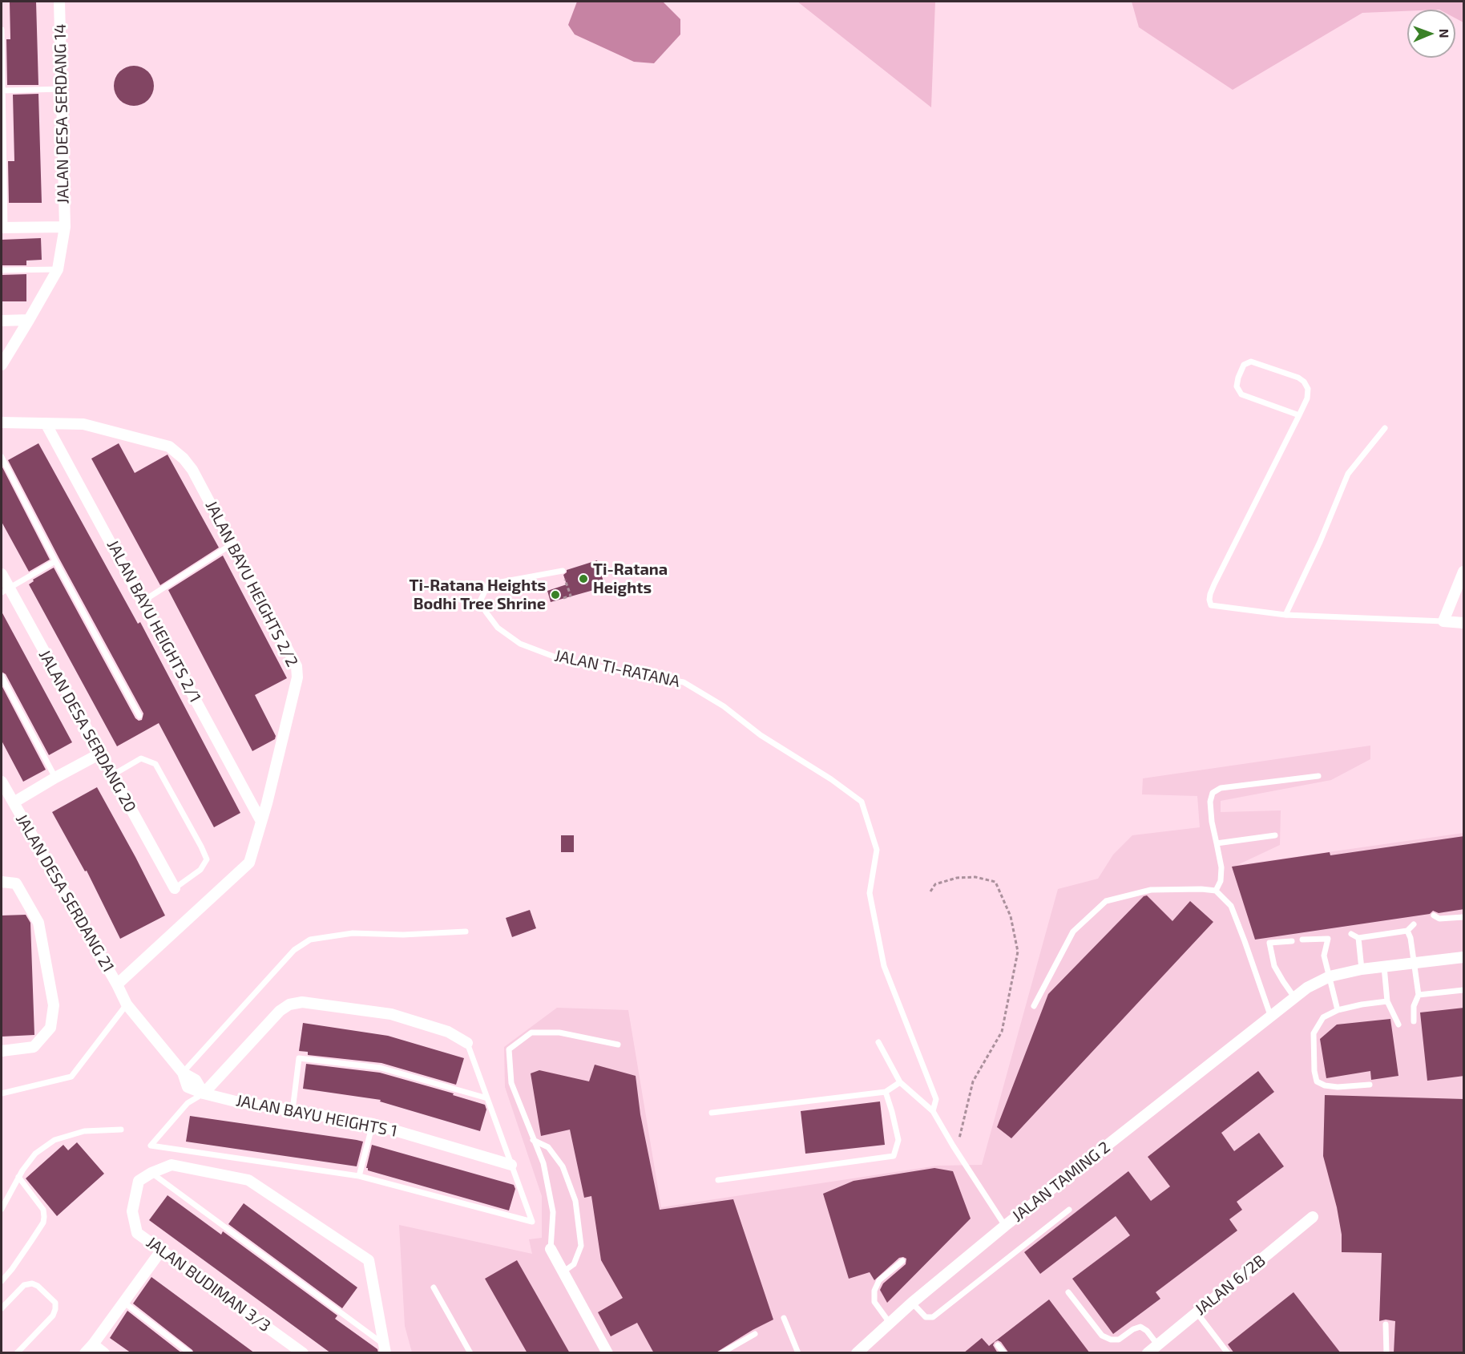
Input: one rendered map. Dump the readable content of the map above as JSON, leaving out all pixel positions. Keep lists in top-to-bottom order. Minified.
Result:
{"streets":{"street":["JALAN DESA SERDANG 14","JALAN BAYU HEIGHTS 2/2","JALAN BAYU HEIGHTS 2/1","JALAN DESA SERDANG 20","JALAN DESA SERDANG 21","JALAN BAYU HEIGHTS 1","JALAN TAMING 2","JALAN BUDIMAN 3/3","JALAN 6/2B"],"lane":["JALAN TI-RATANA"]},"crossings":[["JALAN BAYU HEIGHTS 2/2","JALAN BAYU HEIGHTS 2/1"],["JALAN BAYU HEIGHTS 2/2","JALAN DESA SERDANG 21"],["JALAN DESA SERDANG 21","JALAN BAYU HEIGHTS 1"]],"places":["Ti-Ratana Heights","Ti-Ratana Heights Bodhi Tree Shrine"],"north":"right"}
